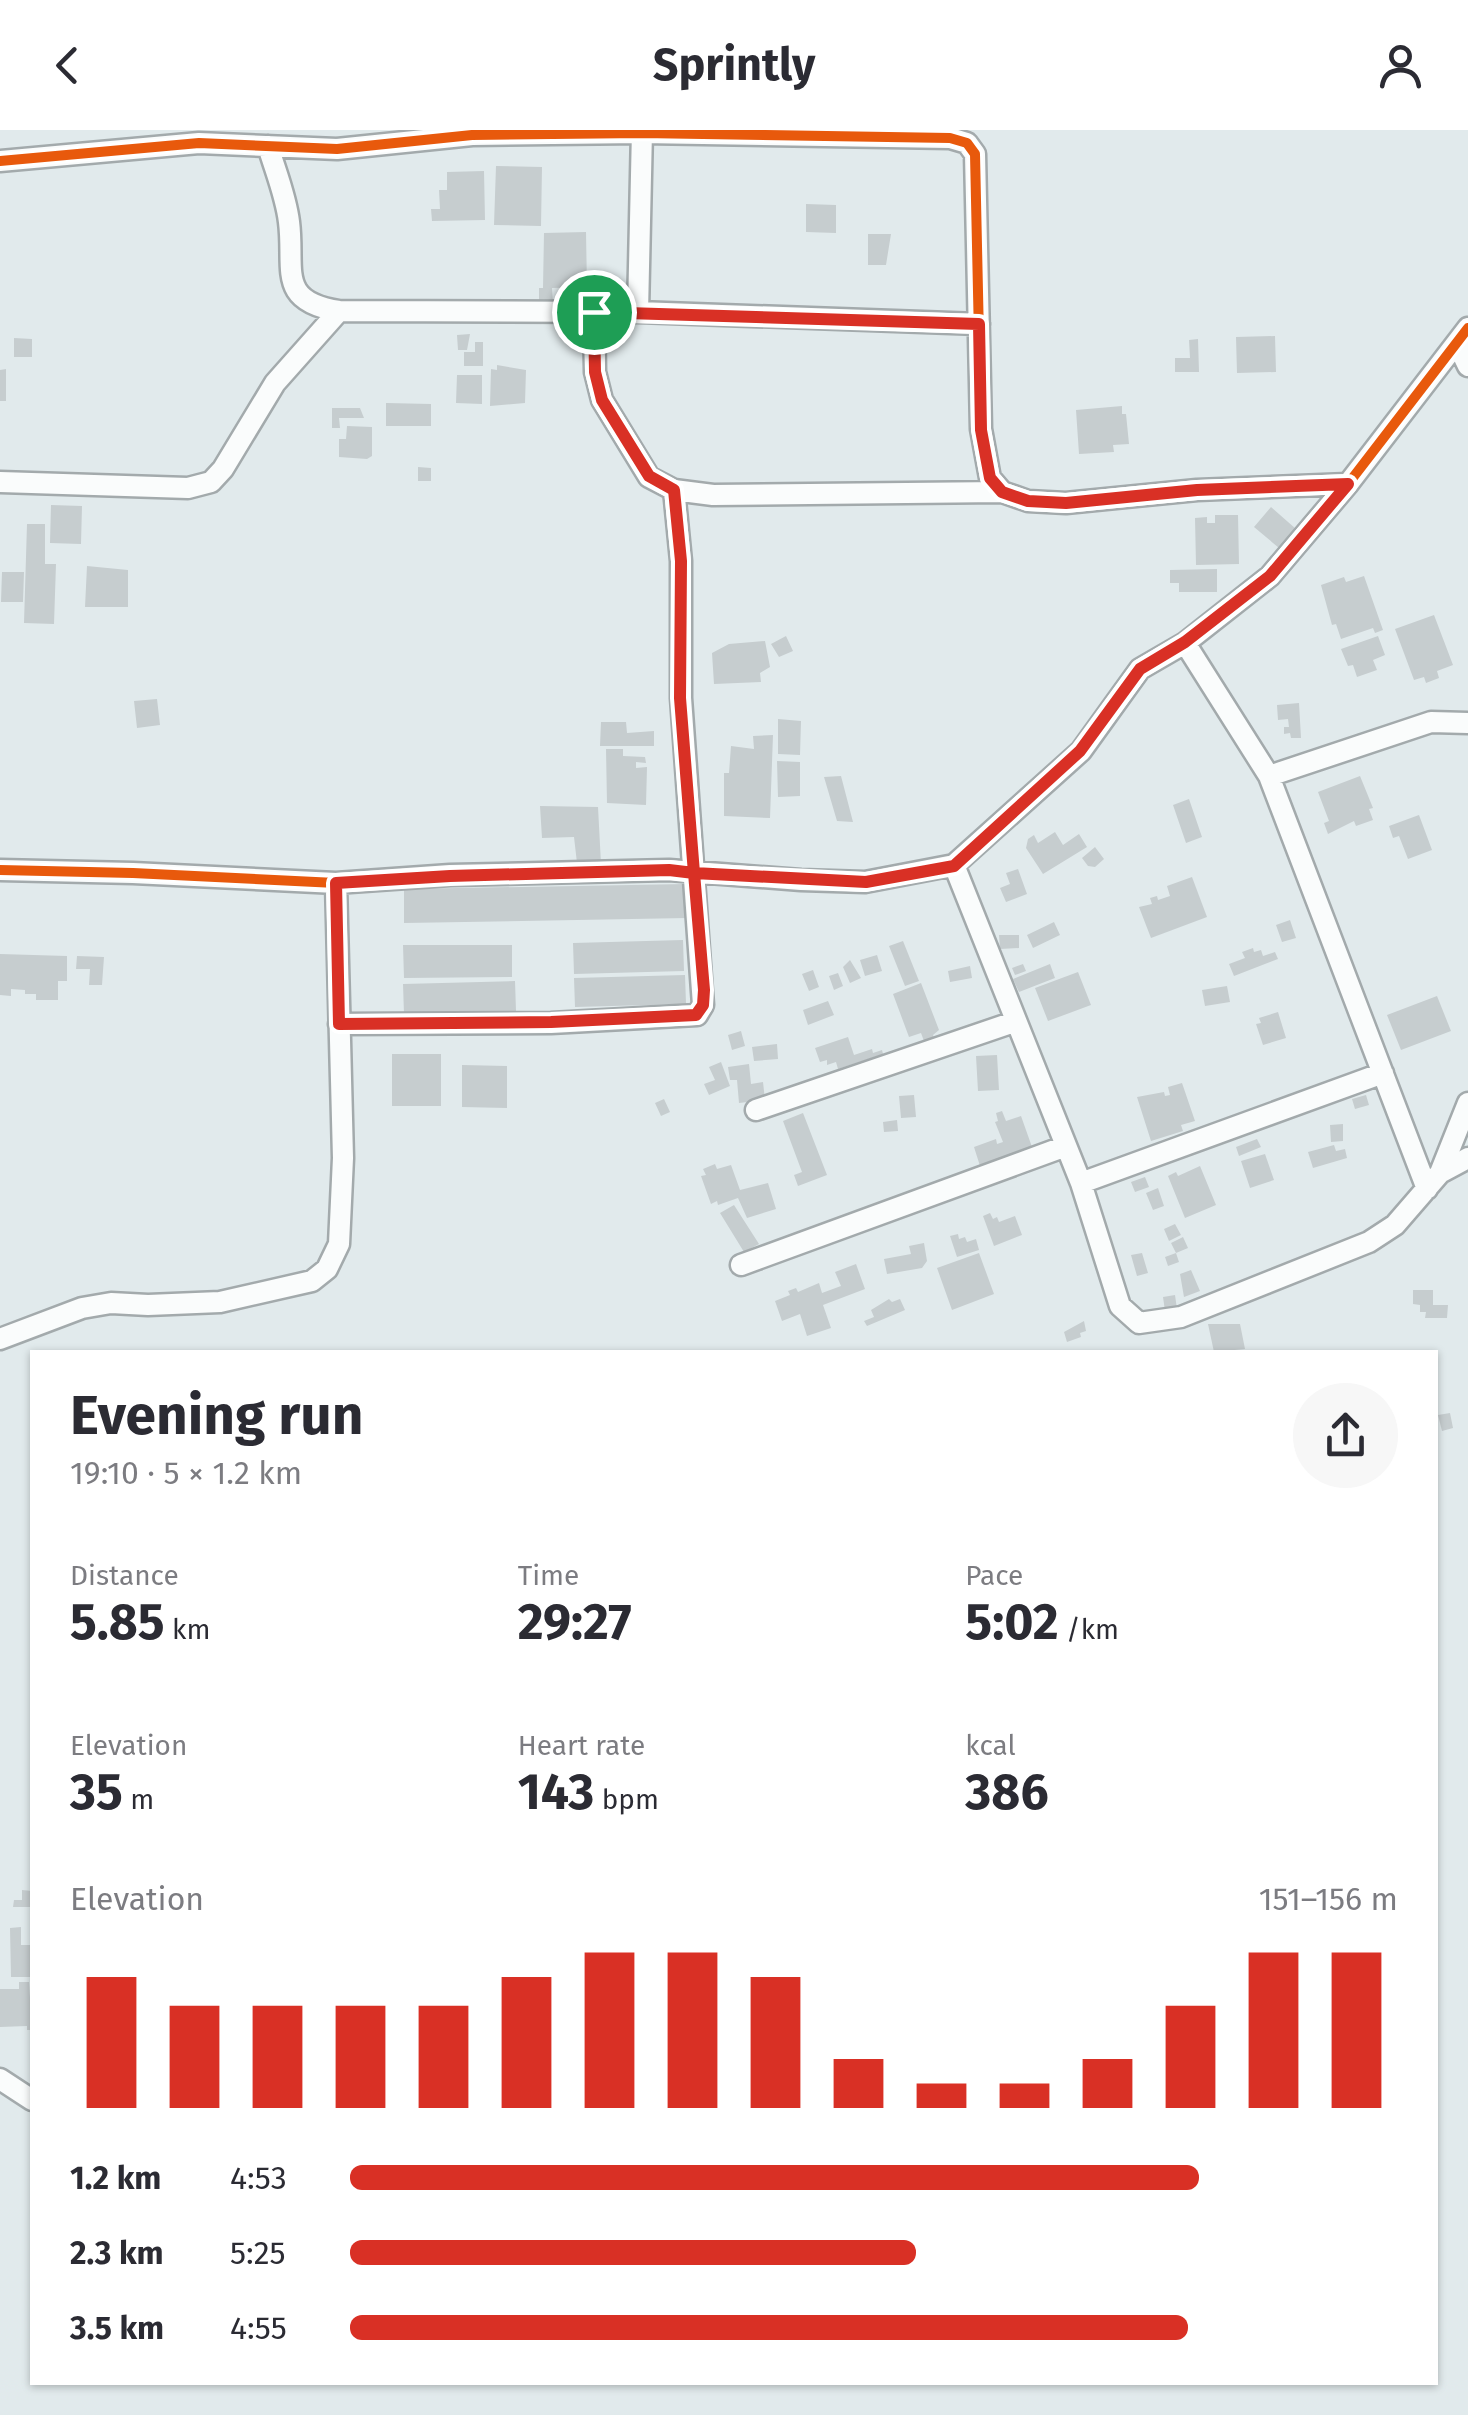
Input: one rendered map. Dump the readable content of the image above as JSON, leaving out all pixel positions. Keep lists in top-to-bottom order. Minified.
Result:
{"page":{"header":"Sprintly","heading":["Evening run","19:10 · 5 × 1.2 km"],"stats":[["Distance","5.85 km"],["Time","29:27"],["Pace","5:02 /km"],["Elevation","35 m"],["Heart rate","143 bpm"],["kcal","386"]],"chart":["Elevation","151–156 m"],"list":[{"name":"1.2 km","note":"4:53"},{"name":"2.3 km","note":"5:25"},{"name":"3.5 km","note":"4:55"}]}}
